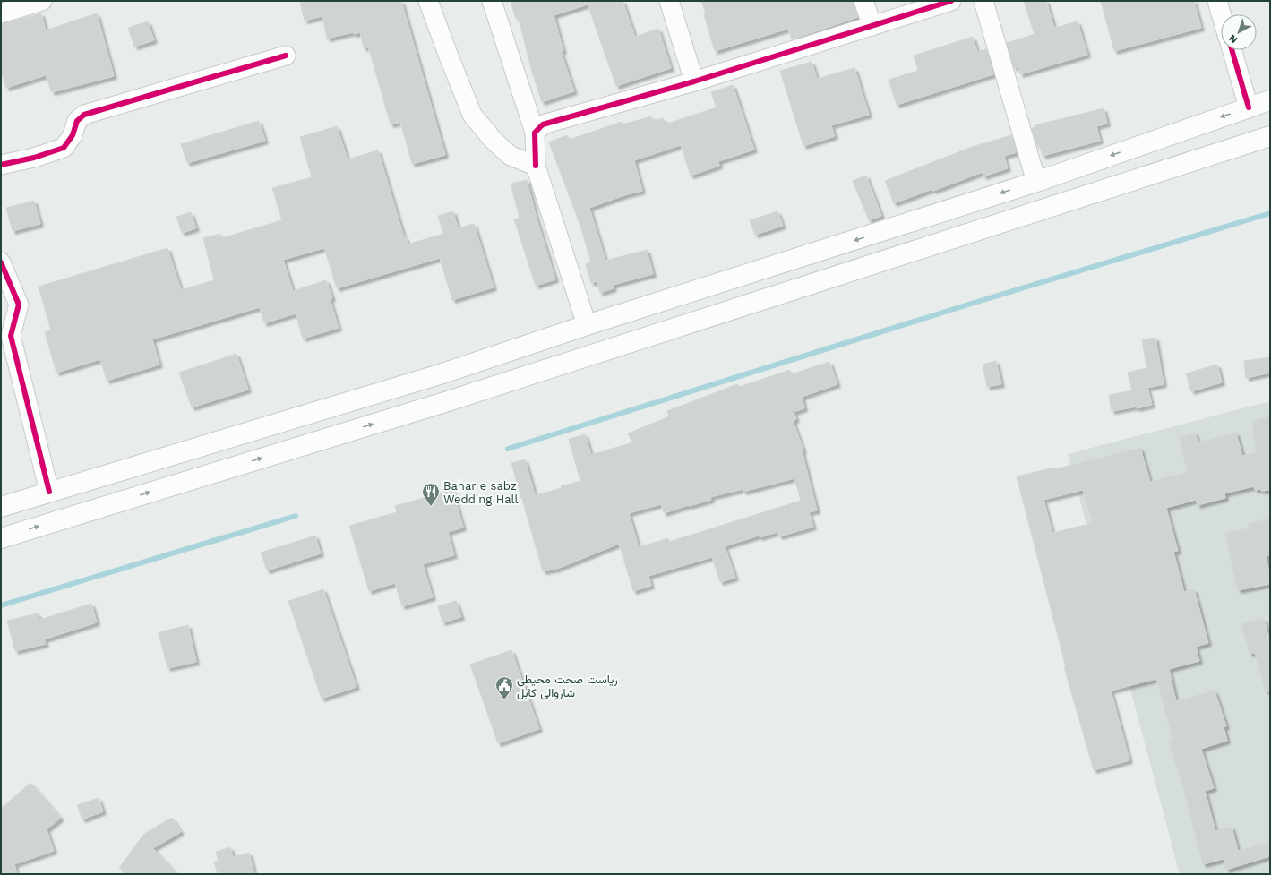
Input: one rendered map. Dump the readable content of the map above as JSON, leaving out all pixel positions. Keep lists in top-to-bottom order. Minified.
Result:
{"places":{"restaurant":["Bahar e sabz Wedding Hall"],"public building":["ریاست صحت محیطی شاروالی کابل"]},"north":"bottom left"}
